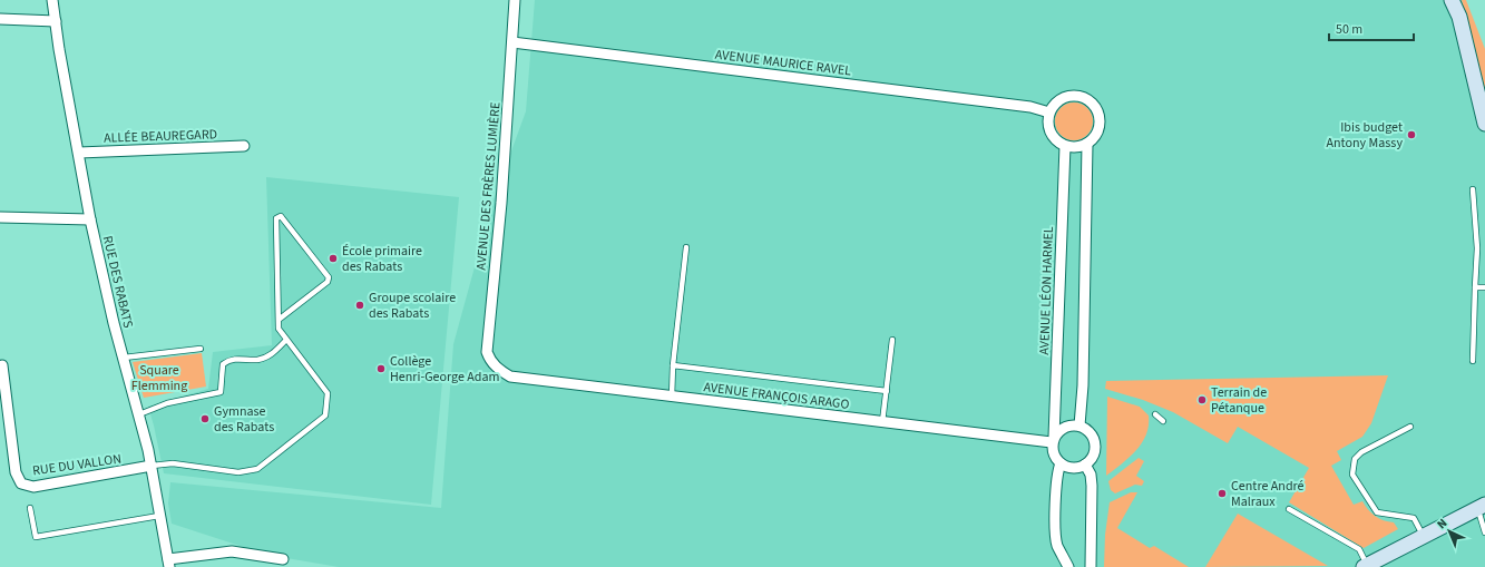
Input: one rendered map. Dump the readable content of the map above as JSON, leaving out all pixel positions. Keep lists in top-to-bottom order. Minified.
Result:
{"streets":{"street":["AVENUE MAURICE RAVEL","ALLÉE BEAUREGARD","AVENUE DES FRÈRES LUMIÈRE","RUE DES RABATS","AVENUE LÉON HARMEL","AVENUE FRANÇOIS ARAGO","RUE DU VALLON"]},"crossings":[["AVENUE MAURICE RAVEL","AVENUE DES FRÈRES LUMIÈRE"],["AVENUE MAURICE RAVEL","AVENUE LÉON HARMEL"],["ALLÉE BEAUREGARD","RUE DES RABATS"],["AVENUE DES FRÈRES LUMIÈRE","AVENUE FRANÇOIS ARAGO"],["RUE DES RABATS","RUE DU VALLON"],["AVENUE LÉON HARMEL","AVENUE FRANÇOIS ARAGO"]],"parks":["Square Flemming"],"places":["Ibis budget Antony Massy","École primaire des Rabats","Groupe scolaire des Rabats","Collège Henri-George Adam","Terrain de Pétanque","Gymnase des Rabats","Centre André Malraux"],"scale_bar":"50 m","north":"top left"}
